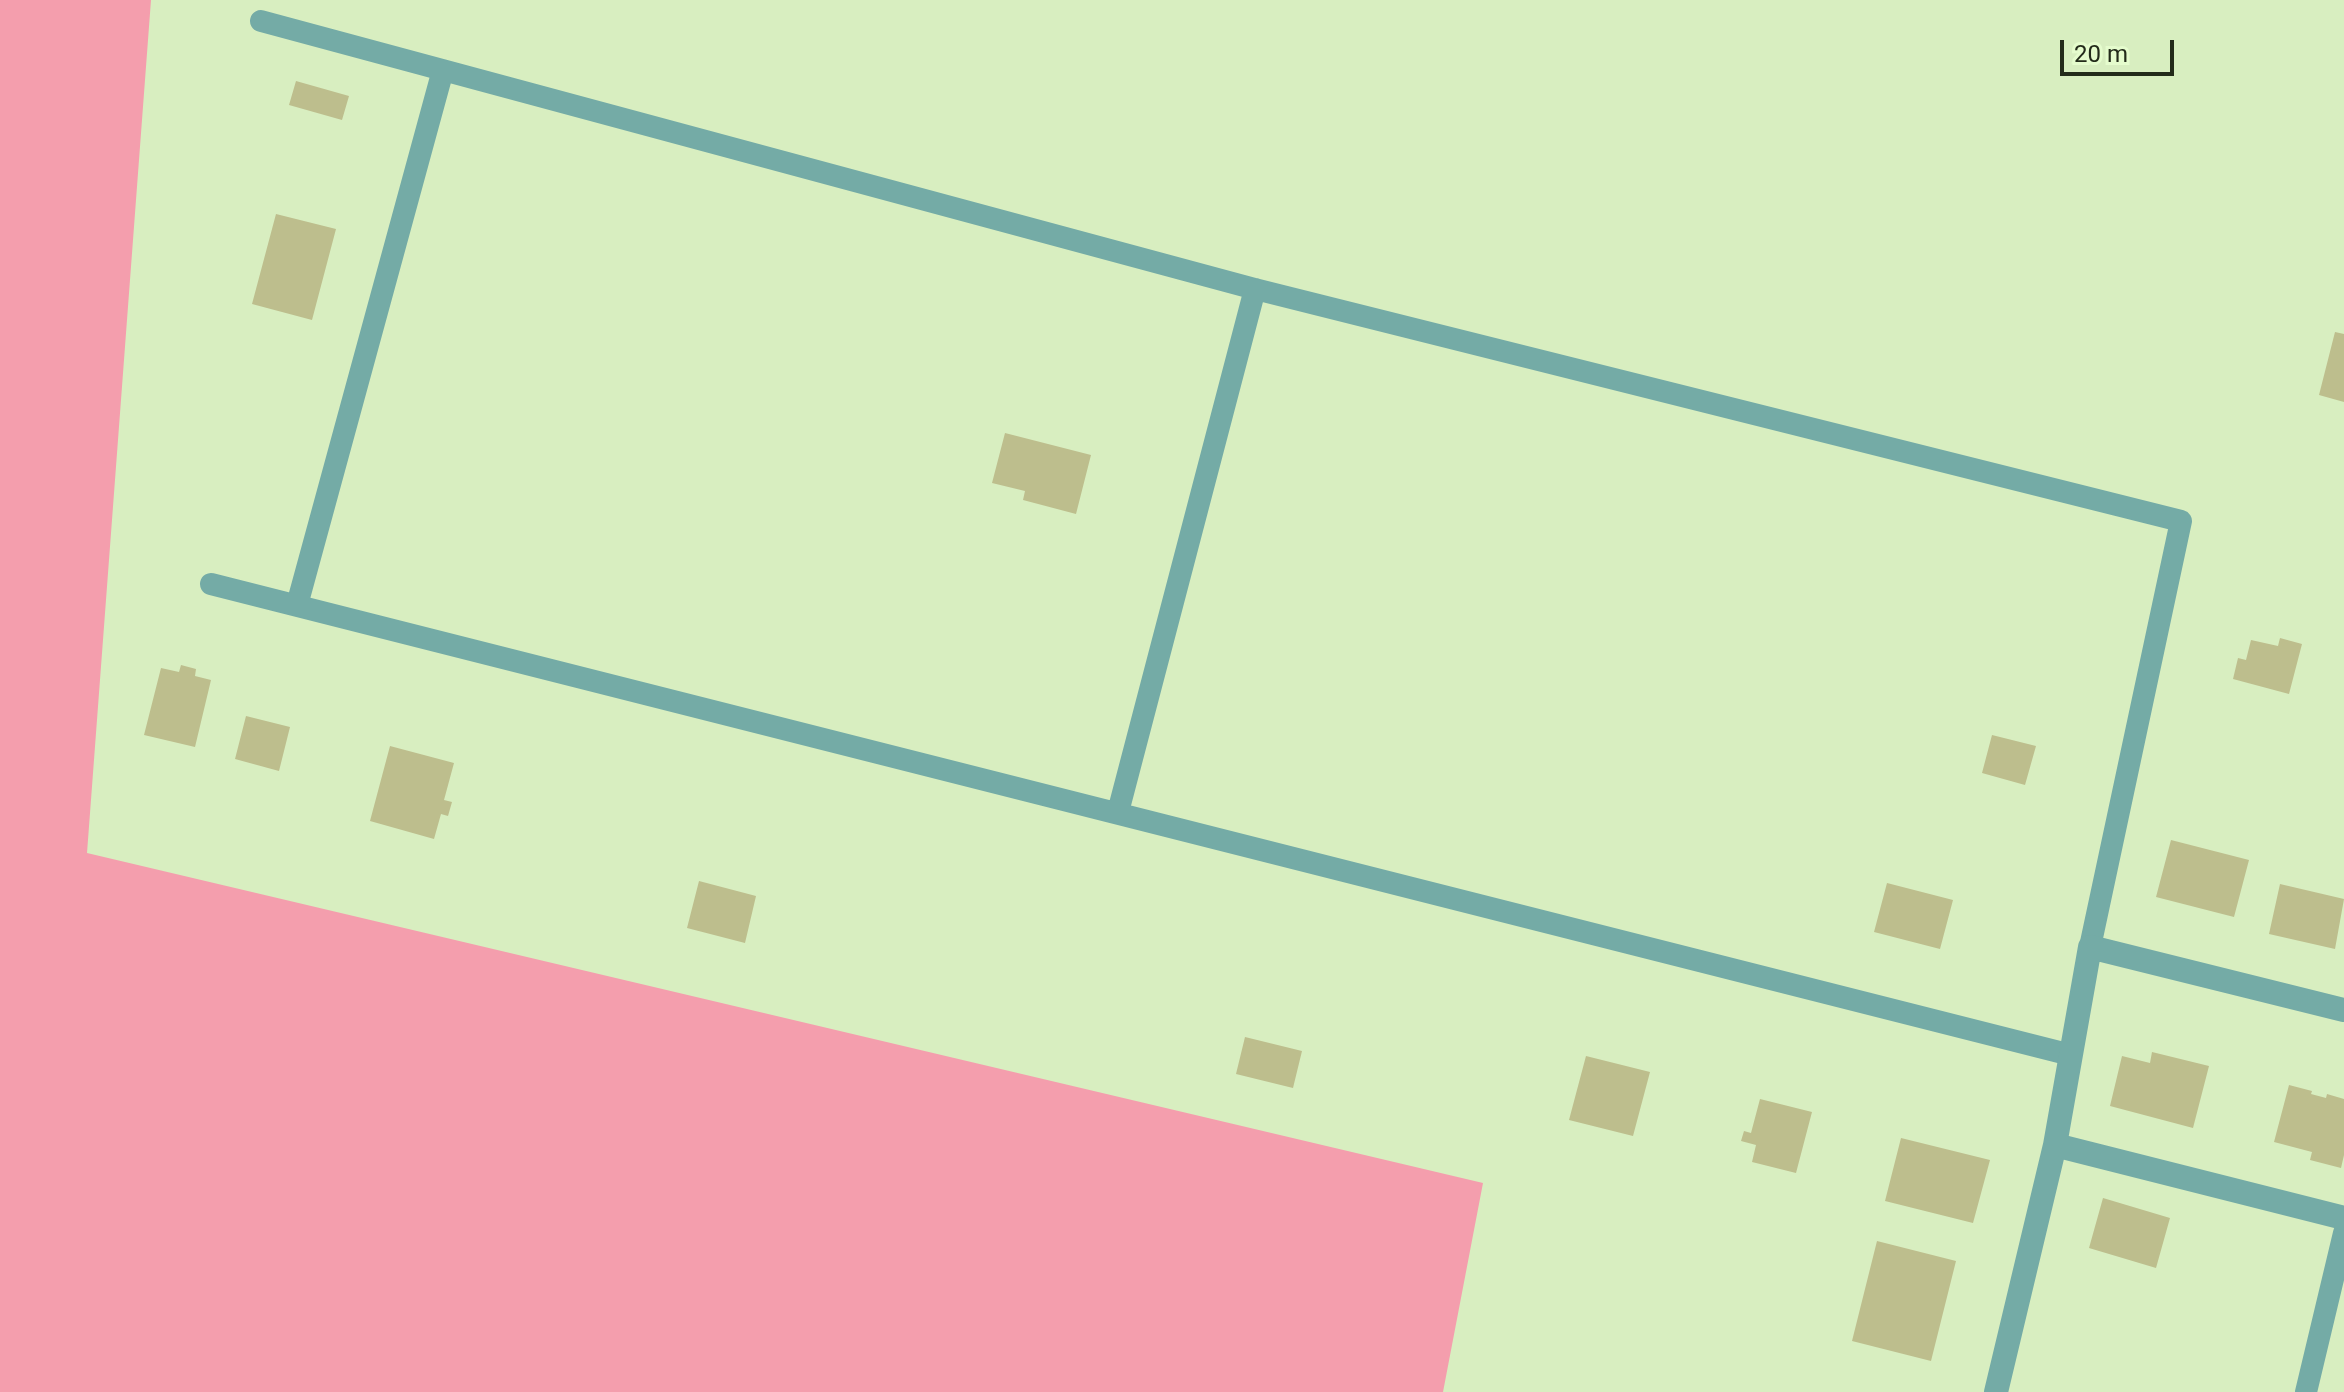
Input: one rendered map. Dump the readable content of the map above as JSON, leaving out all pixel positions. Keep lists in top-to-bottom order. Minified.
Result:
{"scale_bar":"20 m"}
